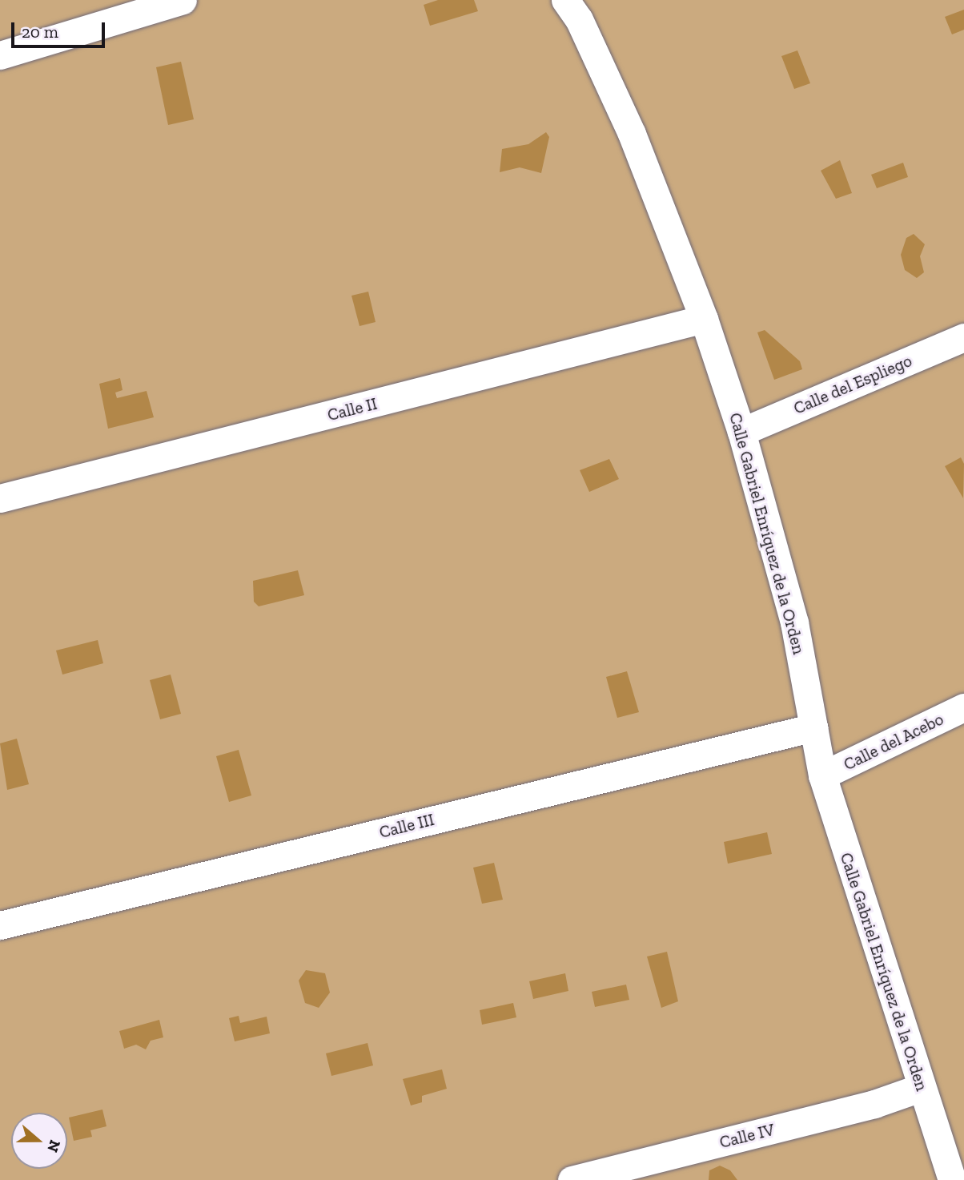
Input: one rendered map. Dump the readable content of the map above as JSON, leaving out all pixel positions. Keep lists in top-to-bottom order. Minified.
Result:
{"streets":{"street":["Calle del Espliego","Calle II","Calle Gabriel Enríquez de la Orden","Calle del Acebo","Calle III","Calle IV"]},"crossings":[["Calle del Espliego","Calle Gabriel Enríquez de la Orden"],["Calle II","Calle Gabriel Enríquez de la Orden"],["Calle Gabriel Enríquez de la Orden","Calle del Acebo"],["Calle Gabriel Enríquez de la Orden","Calle III"],["Calle Gabriel Enríquez de la Orden","Calle IV"]],"scale_bar":"20 m","north":"right"}
